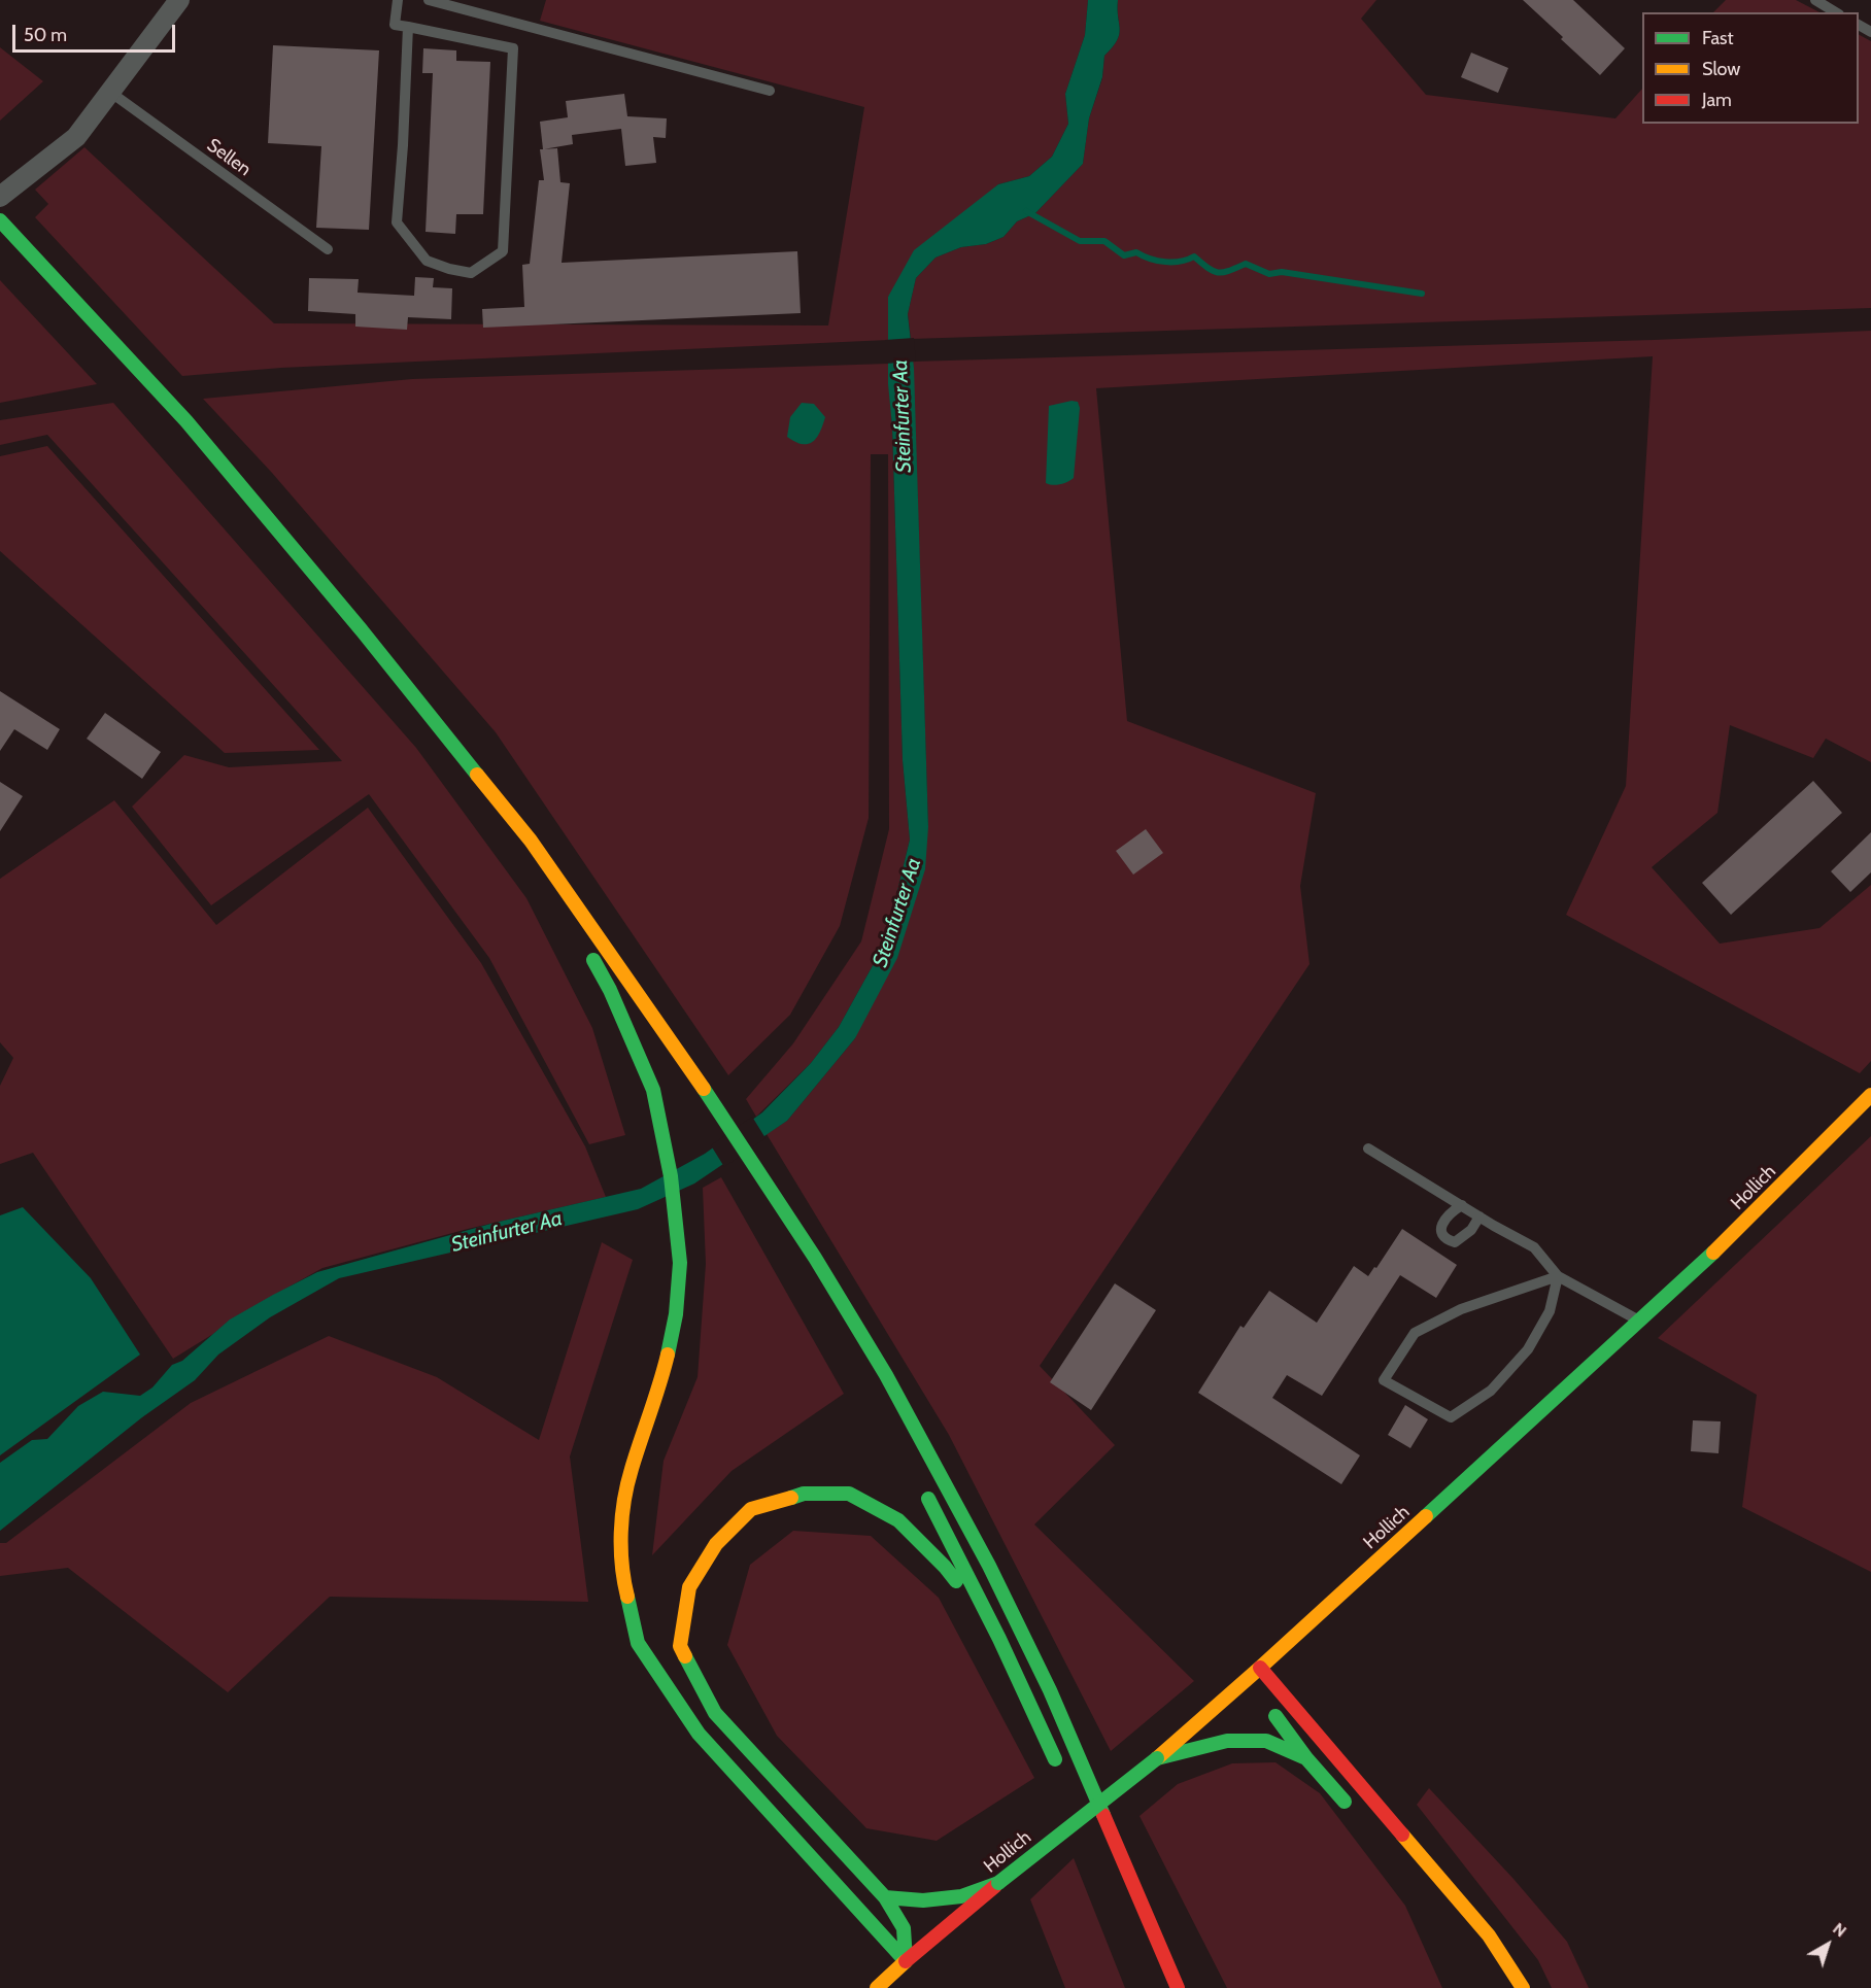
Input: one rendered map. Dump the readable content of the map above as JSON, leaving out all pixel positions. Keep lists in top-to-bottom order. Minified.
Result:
{"streets":{"main road":["Hollich"],"lane":["Sellen"]},"water":["Steinfurter Aa"],"legend":["Fast","Slow","Jam"],"scale_bar":"50 m","north":"top right"}
